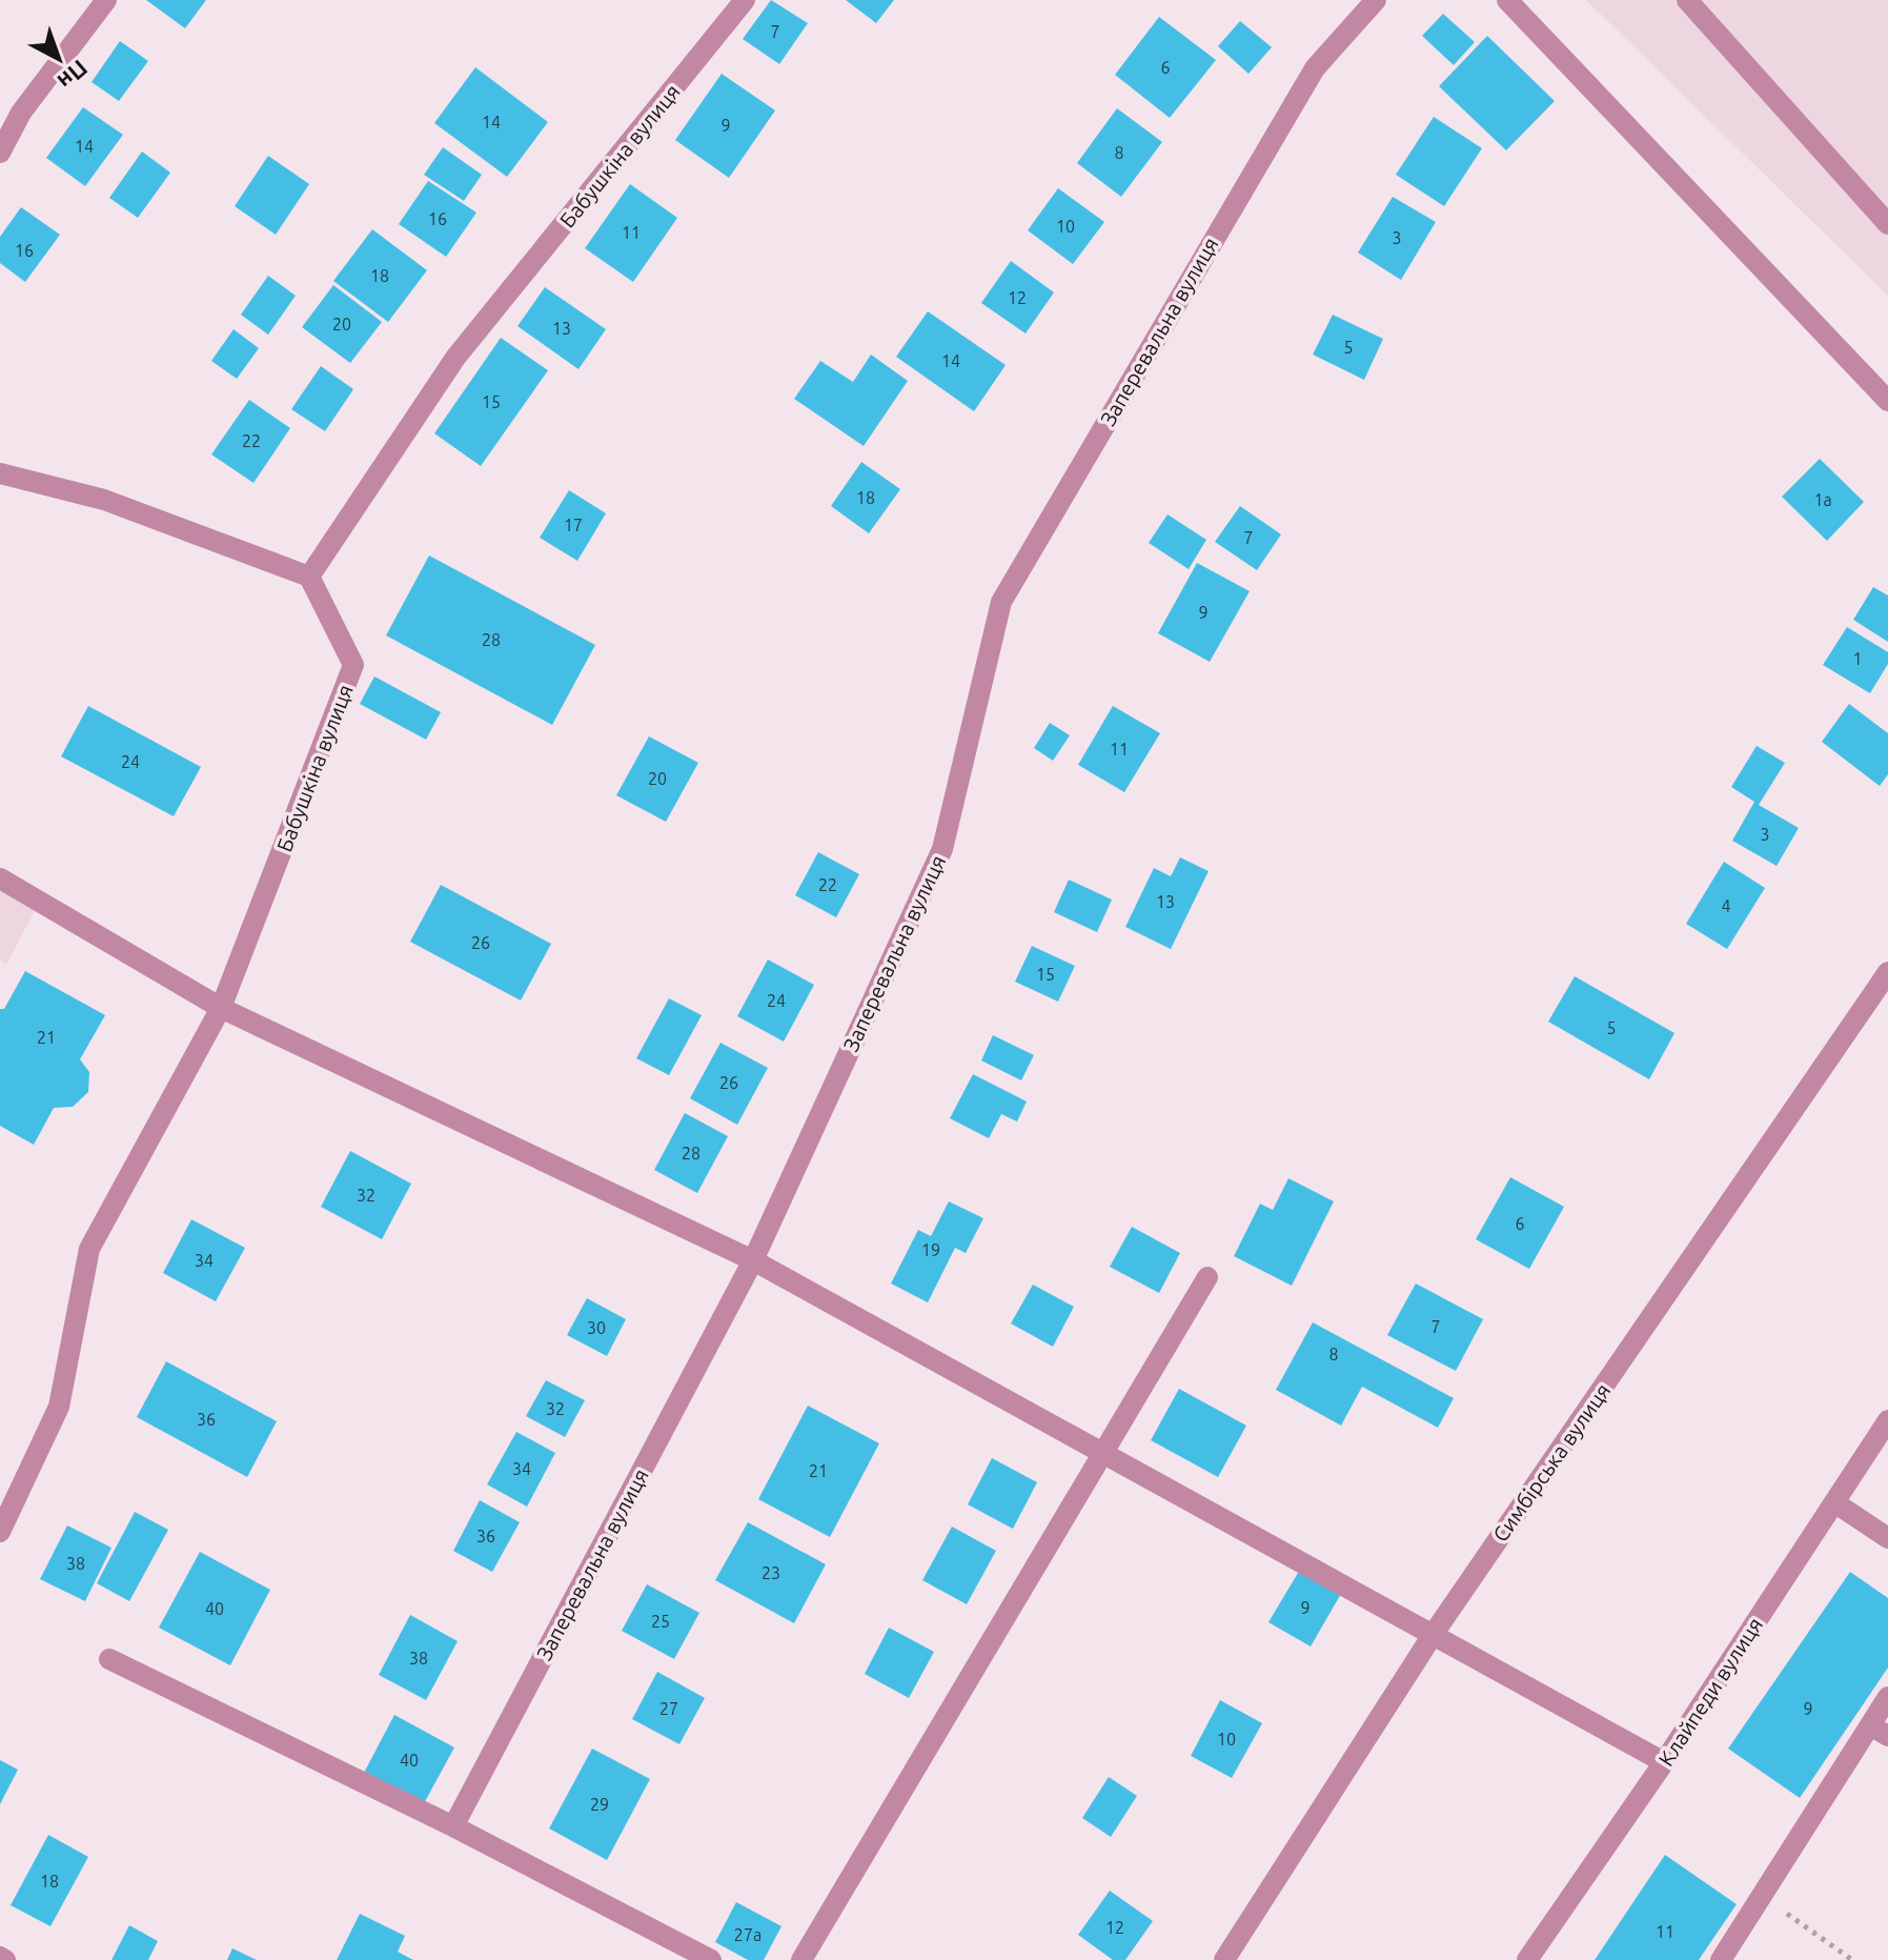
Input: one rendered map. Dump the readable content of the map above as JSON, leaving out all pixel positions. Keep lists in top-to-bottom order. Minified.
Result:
{"streets":{"street":["Бабушкіна вулиця","Заперевальна вулиця","Симбірська вулиця","Клайпеди вулиця"]},"house_numbers":["7","6","14","9","14","8","16","10","11","3","16","18","12","20","13","5","14","15","22","18","1а","17","7","9","28","1","11","24","20","3","22","13","4","26","15","24","5","21","26","28","32","6","19","34","7","30","8","32","36","34","21","36","38","23","9","40","25","38","27","9","10","40","29","18","12","11","27а"],"north":"bottom right"}
